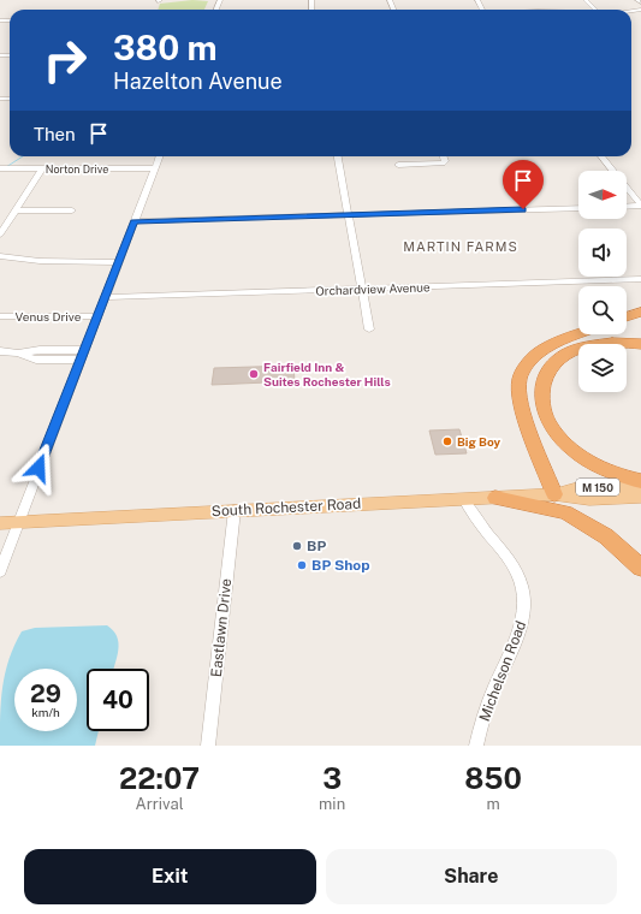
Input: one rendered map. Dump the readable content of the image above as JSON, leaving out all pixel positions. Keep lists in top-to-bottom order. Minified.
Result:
{"streets":{"main road":["M 150","South Rochester Road"],"street":["Norton Drive","Orchardview Avenue","Venus Drive","Eastlawn Drive","Michelson Road"]},"crossings":[["South Rochester Road","Eastlawn Drive"],["South Rochester Road","Michelson Road"]],"districts":["MARTIN FARMS"],"places":["Fairfield Inn & Suites Rochester Hills","Big Boy","BP","BP Shop"],"north":"right","page":{"turn":["380 m","Hazelton Avenue"],"then":"Then","speed":"29 km/h","limit":"40","eta":["22:07","Arrival","3","min","850","m"],"buttons":["Exit","Share"]}}
